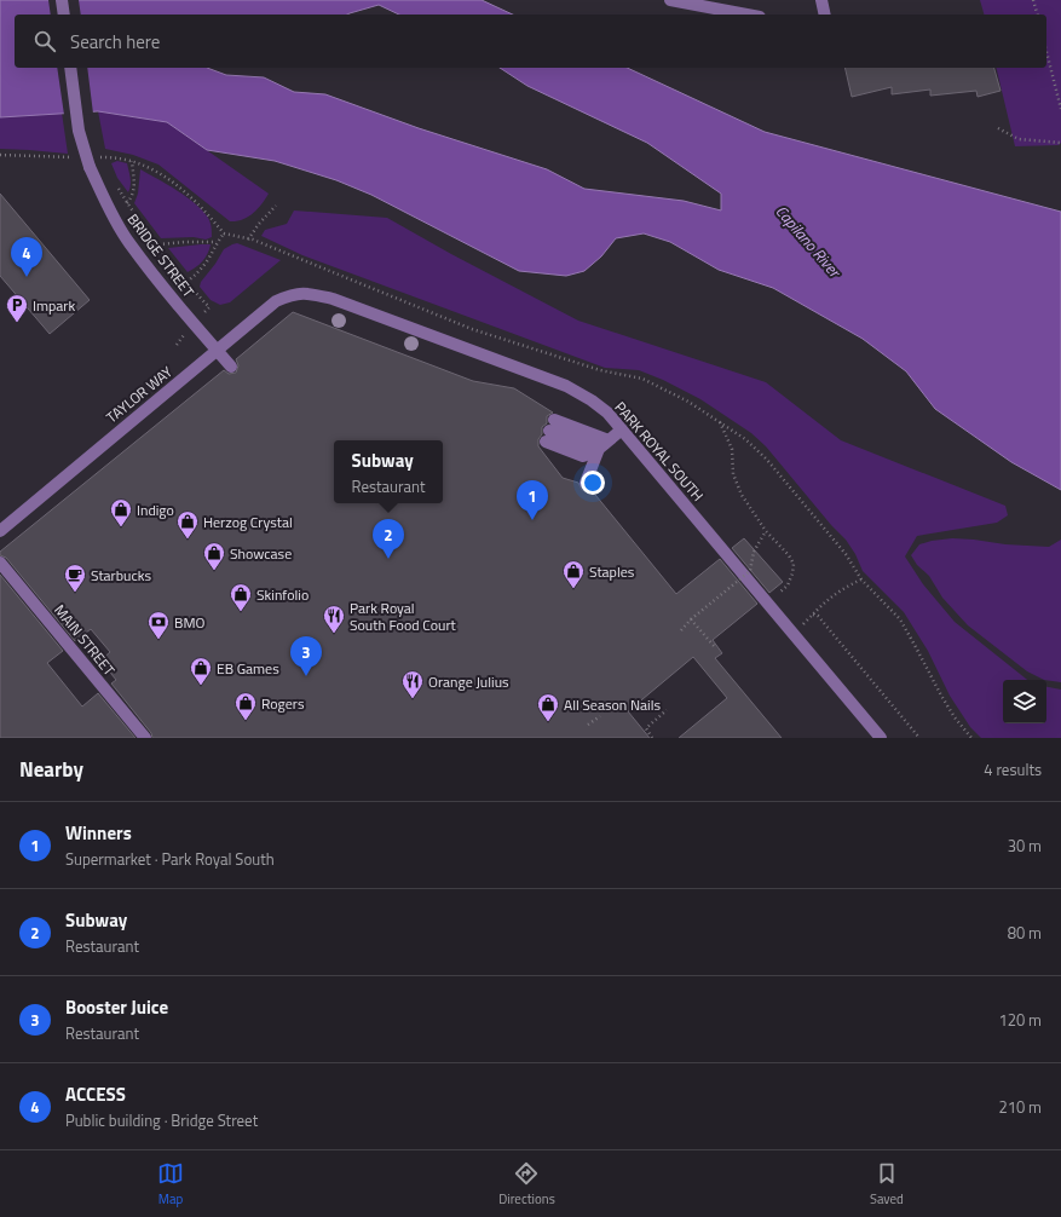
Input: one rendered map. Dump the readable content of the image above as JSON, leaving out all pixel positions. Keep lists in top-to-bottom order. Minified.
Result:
{"streets":{"street":["BRIDGE STREET","TAYLOR WAY","PARK ROYAL SOUTH","MAIN STREET"]},"crossings":[["BRIDGE STREET","TAYLOR WAY"],["TAYLOR WAY","PARK ROYAL SOUTH"]],"water":["Capilano River"],"places":{"parking":["Impark"],"shop":["Indigo","Herzog Crystal","Showcase","Staples","Skinfolio","EB Games","Rogers","All Season Nails"],"cafe":["Starbucks"],"restaurant":["Park Royal South Food Court","Orange Julius"],"bank":["BMO"]},"page":{"search":"Search here","pins":["4","1","2","3"],"popup":["Subway","Restaurant"],"heading":["Nearby","4 results"],"list":[{"mark":"1","name":"Winners","note":"Supermarket · Park Royal South","value":"30 m"},{"mark":"2","name":"Subway","note":"Restaurant","value":"80 m"},{"mark":"3","name":"Booster Juice","note":"Restaurant","value":"120 m"},{"mark":"4","name":"ACCESS","note":"Public building · Bridge Street","value":"210 m"}],"nav":["Map","Directions","Saved"]}}
